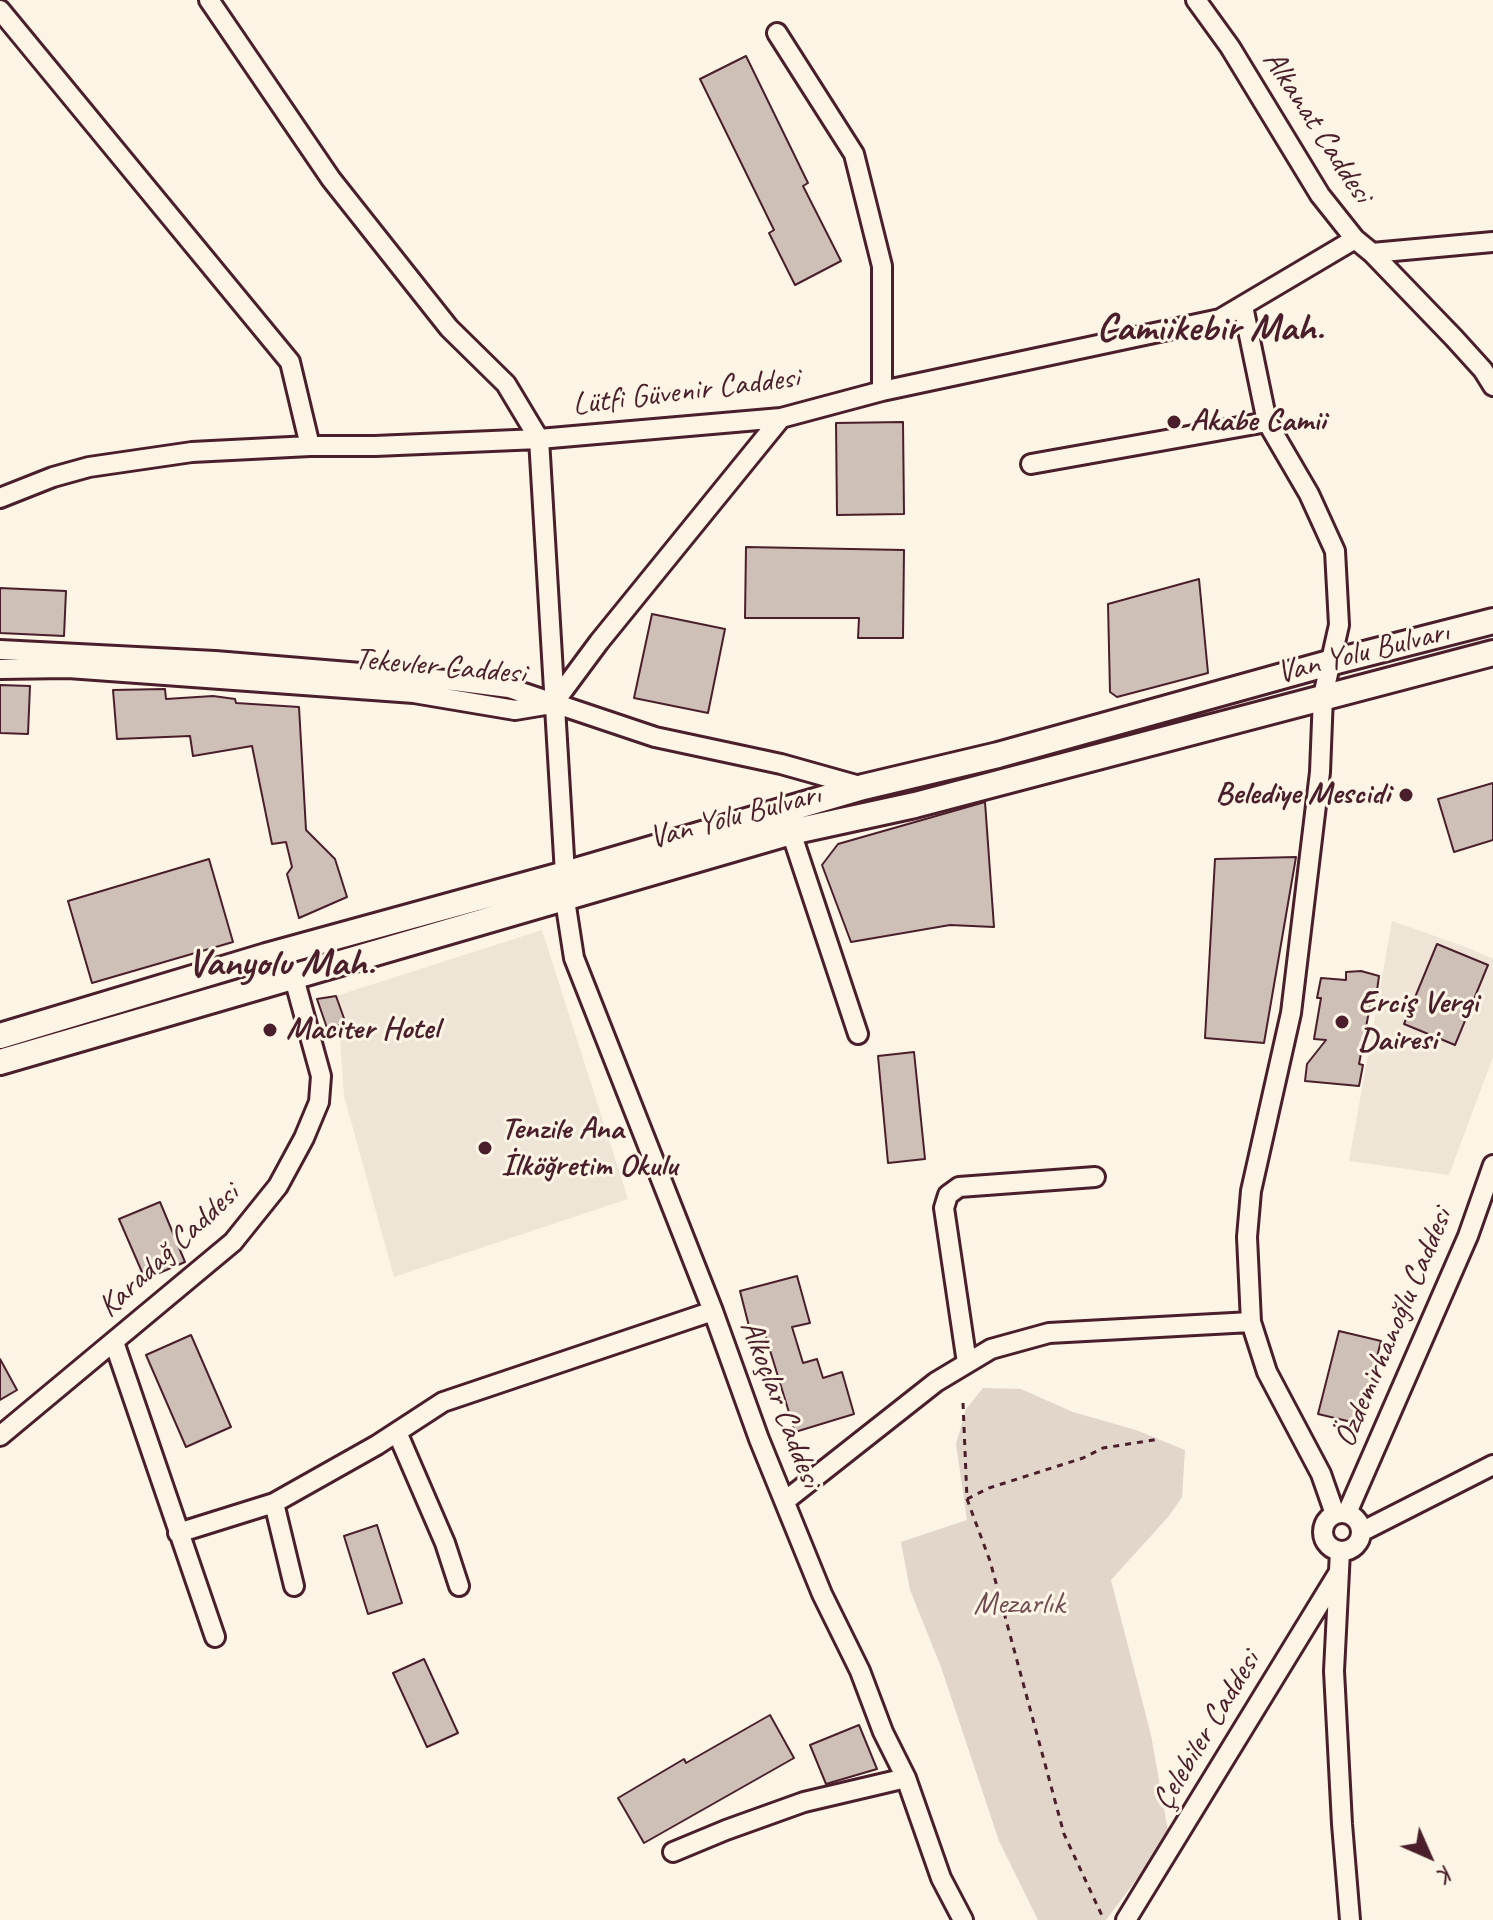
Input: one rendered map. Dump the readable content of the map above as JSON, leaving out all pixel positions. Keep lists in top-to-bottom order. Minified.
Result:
{"streets":{"main road":["Van Yolu Bulvarı"],"street":["Alkanat Caddesi","Lütfi Güvenir Caddesi","Tekevler Caddesi","Karadağ Caddesi","Özdemirhanoğlu Caddesi","Alkoçlar Caddesi","Çelebiler Caddesi"]},"crossings":[["Alkanat Caddesi","Lütfi Güvenir Caddesi"],["Lütfi Güvenir Caddesi","Alkoçlar Caddesi"],["Van Yolu Bulvarı","Karadağ Caddesi"],["Van Yolu Bulvarı","Alkoçlar Caddesi"],["Tekevler Caddesi","Alkoçlar Caddesi"]],"districts":["Camiikebir Mah.","Vanyolu Mah."],"parks":["Mezarlık"],"places":["Akabe Camii","Belediye Mescidi","Erciş Vergi Dairesi","Maciter Hotel","Tenzile Ana İlköğretim Okulu"],"north":"bottom right"}
